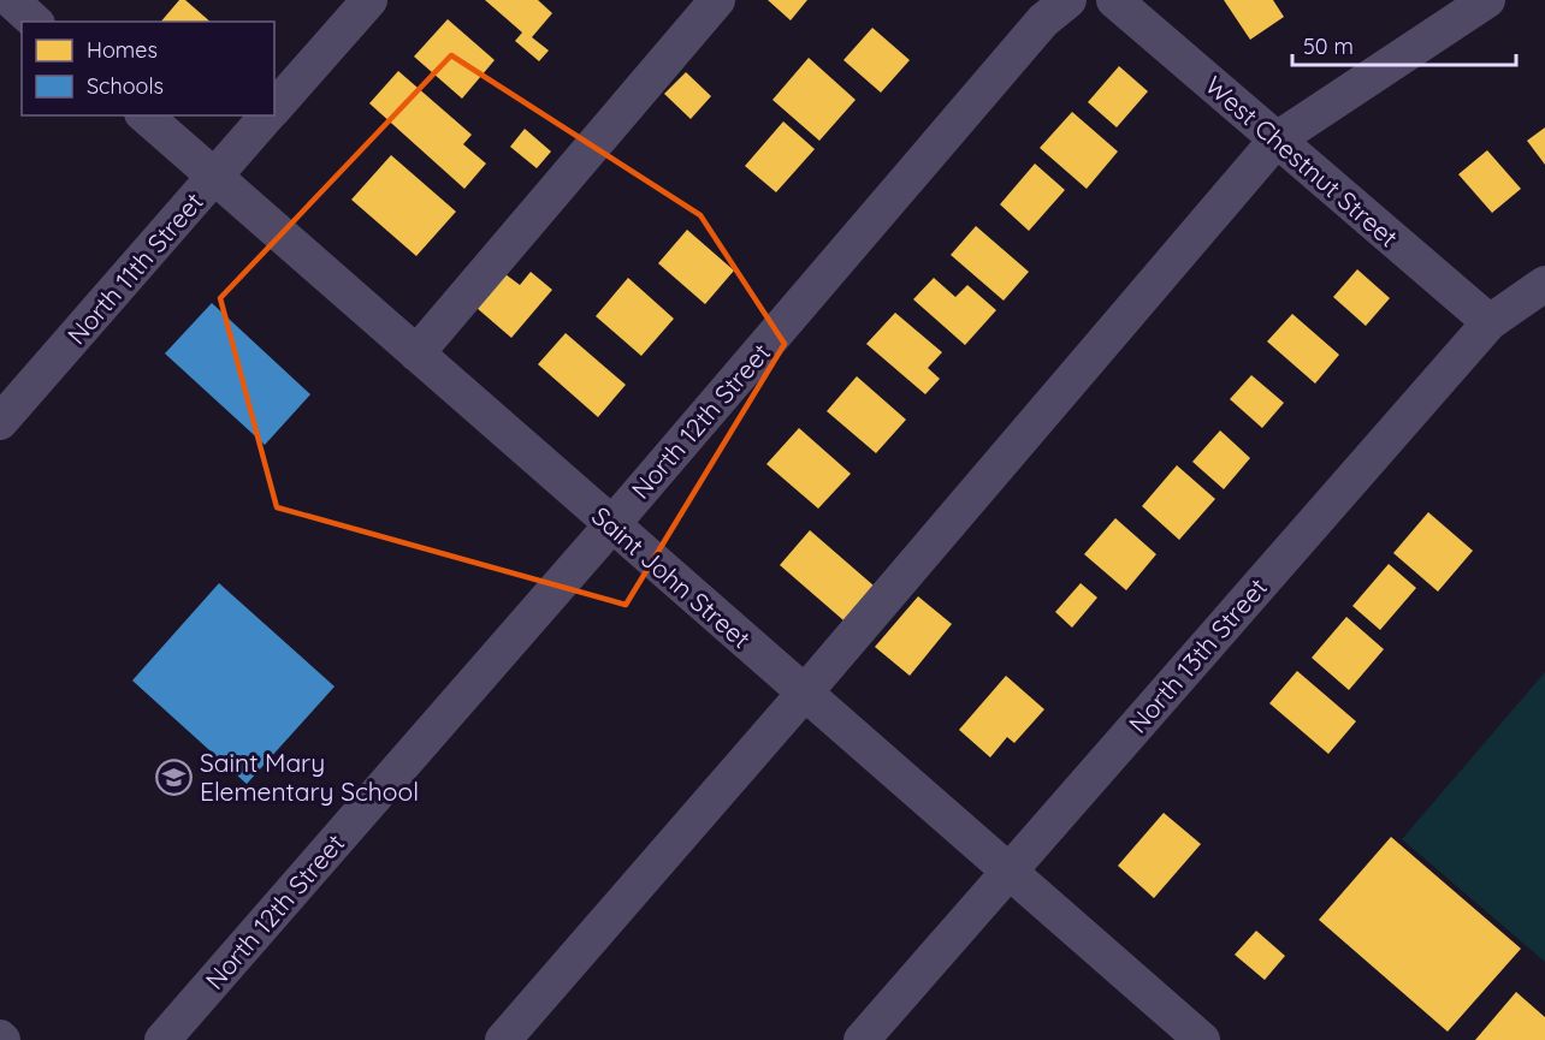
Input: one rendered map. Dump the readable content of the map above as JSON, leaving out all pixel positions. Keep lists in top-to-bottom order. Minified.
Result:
{"streets":{"street":["West Chestnut Street","North 11th Street","North 12th Street","Saint John Street","North 13th Street"]},"crossings":[["West Chestnut Street","North 13th Street"],["North 11th Street","Saint John Street"],["North 12th Street","Saint John Street"],["Saint John Street","North 13th Street"]],"places":{"school or university":["Saint Mary Elementary School"]},"legend":["Homes","Schools"],"scale_bar":"50 m"}
